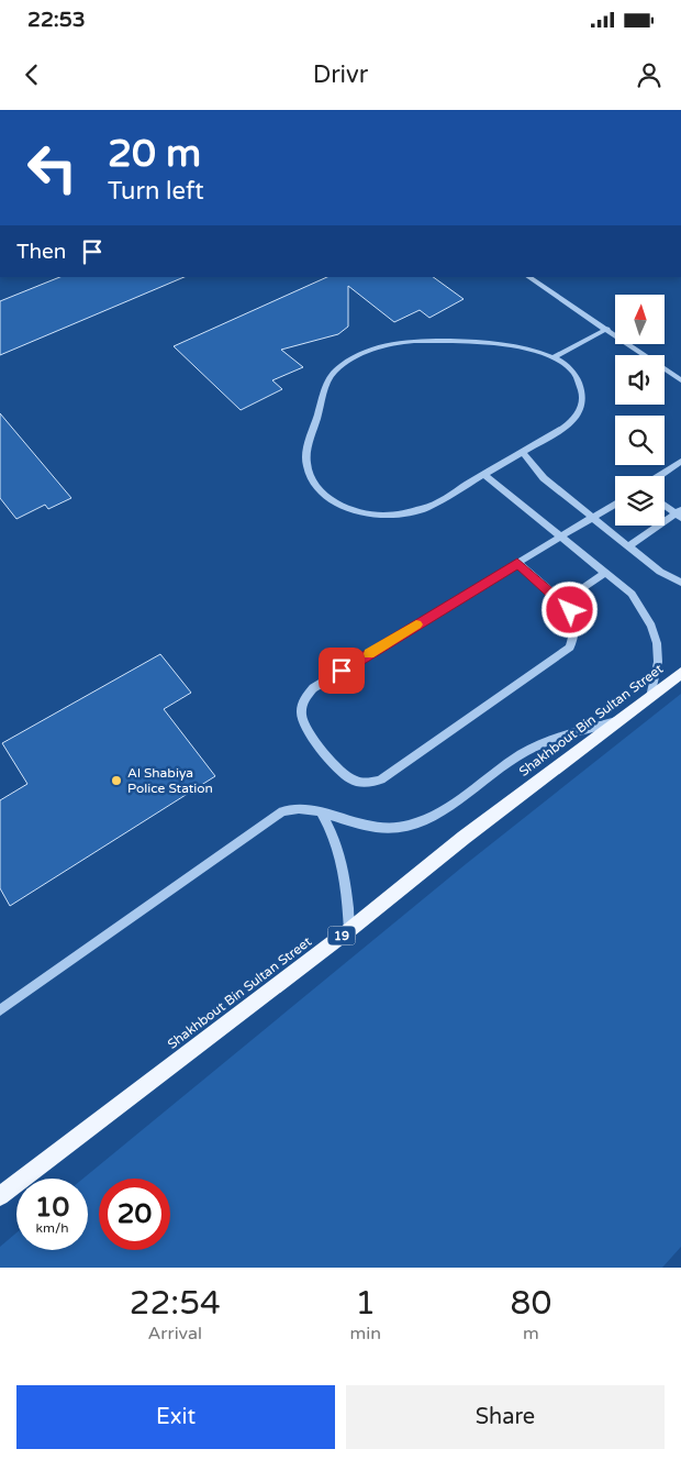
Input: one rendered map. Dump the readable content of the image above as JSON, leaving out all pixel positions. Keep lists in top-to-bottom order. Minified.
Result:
{"streets":{"main road":["Shakhbout Bin Sultan Street","19"]},"places":["Al Shabiya Police Station"],"north":"top","page":{"status":"22:53","header":"Drivr","turn":["20 m","Turn left"],"then":"Then","speed":"10 km/h","limit":"20","eta":["22:54","Arrival","1","min","80","m"],"buttons":["Exit","Share"]}}
